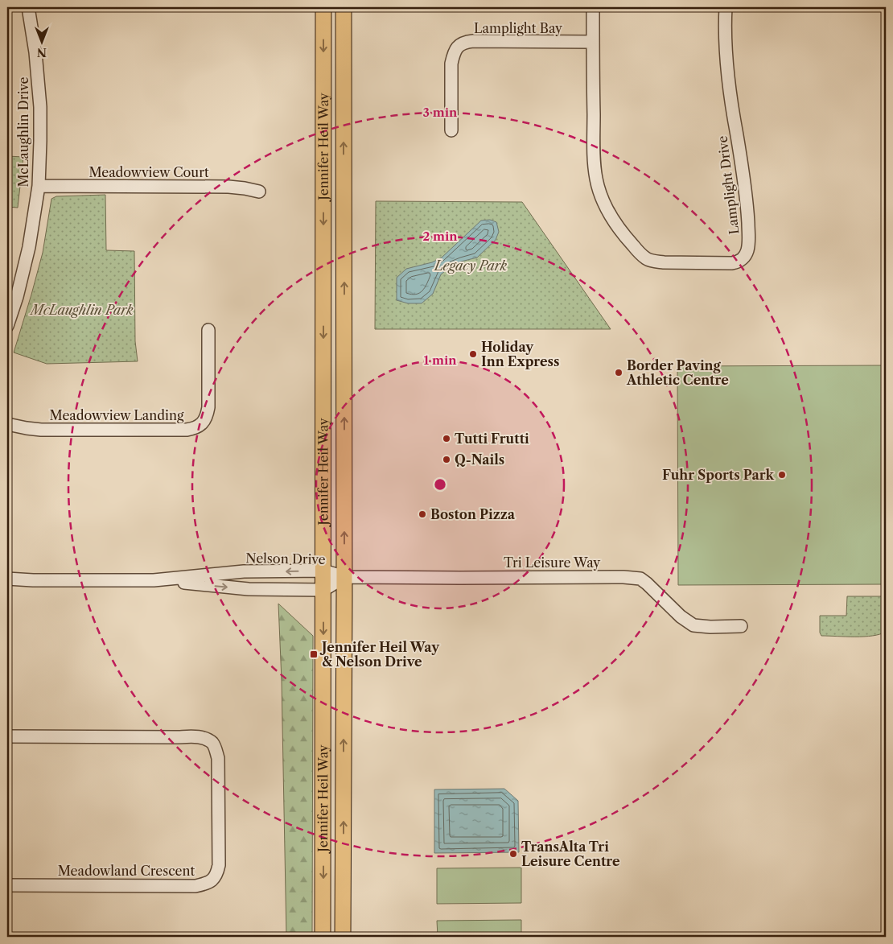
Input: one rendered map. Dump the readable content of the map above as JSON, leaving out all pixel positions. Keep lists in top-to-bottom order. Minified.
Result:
{"streets":{"main road":["Jennifer Heil Way"],"street":["Lamplight Bay","McLaughlin Drive","Meadowview Court","Lamplight Drive","Meadowview Landing","Nelson Drive","Tri Leisure Way","Meadowland Crescent"]},"crossings":[["Lamplight Bay","Lamplight Drive"],["McLaughlin Drive","Meadowview Court"],["Jennifer Heil Way","Nelson Drive"],["Jennifer Heil Way","Tri Leisure Way"],["Nelson Drive","Tri Leisure Way"]],"parks":["Legacy Park","McLaughlin Park"],"places":{"other":["Holiday Inn Express","Border Paving Athletic Centre","Tutti Frutti","Q-Nails","Fuhr Sports Park","Boston Pizza","TransAlta Tri Leisure Centre"],"transit":["Jennifer Heil Way & Nelson Drive"]},"north":"bottom","rings":["3 min","2 min","1 min"]}
